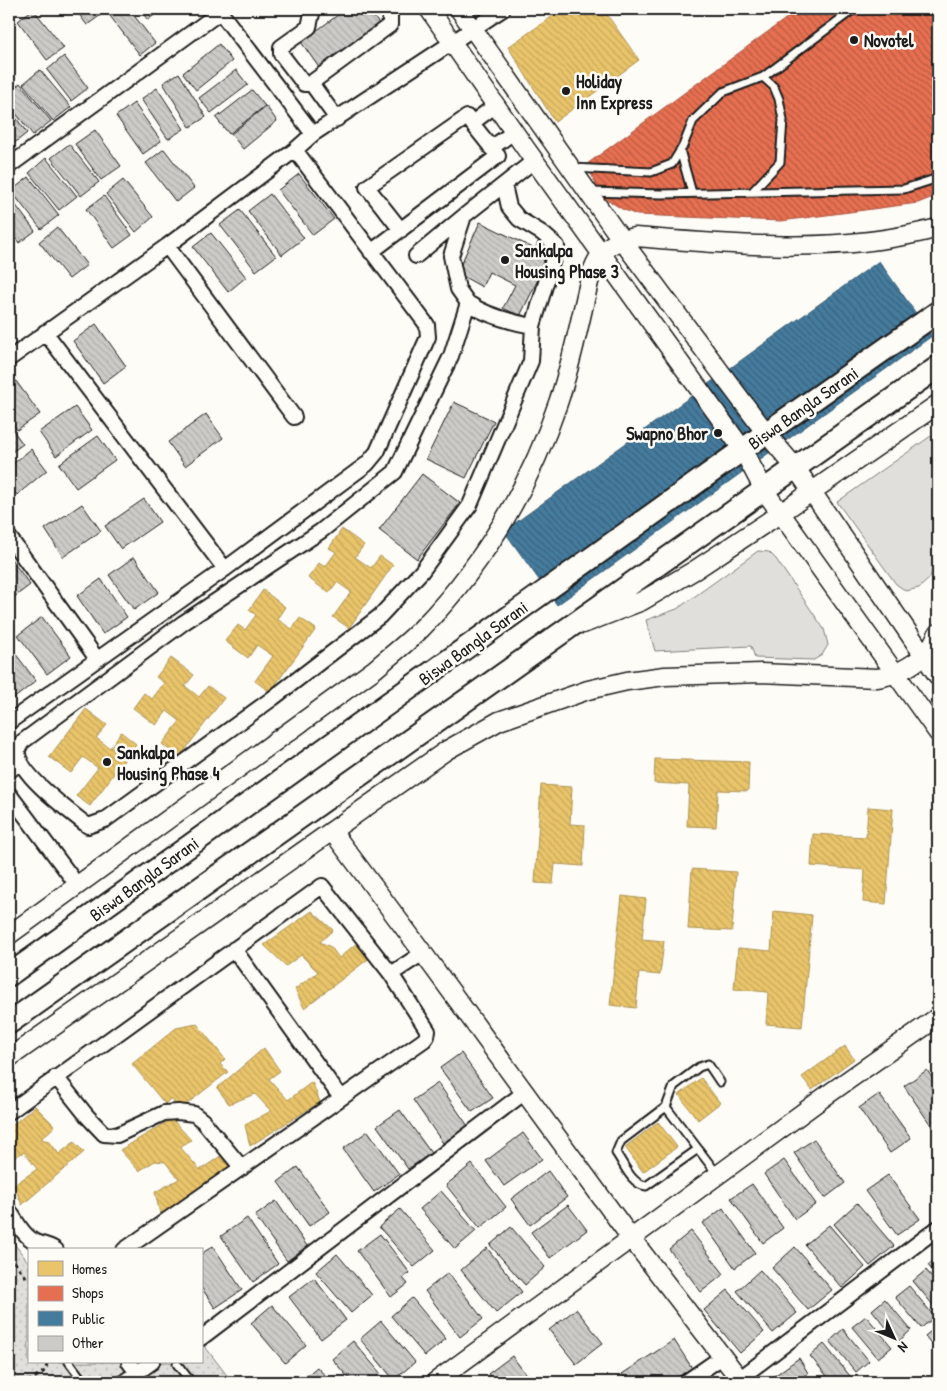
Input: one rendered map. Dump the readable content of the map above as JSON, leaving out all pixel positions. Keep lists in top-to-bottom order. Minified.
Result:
{"streets":{"main road":["Biswa Bangla Sarani"]},"places":["Novotel","Holiday Inn Express","Sankalpa Housing Phase 3","Swapno Bhor","Sankalpa Housing Phase 4"],"legend":["Homes","Shops","Public","Other"],"north":"bottom right"}
